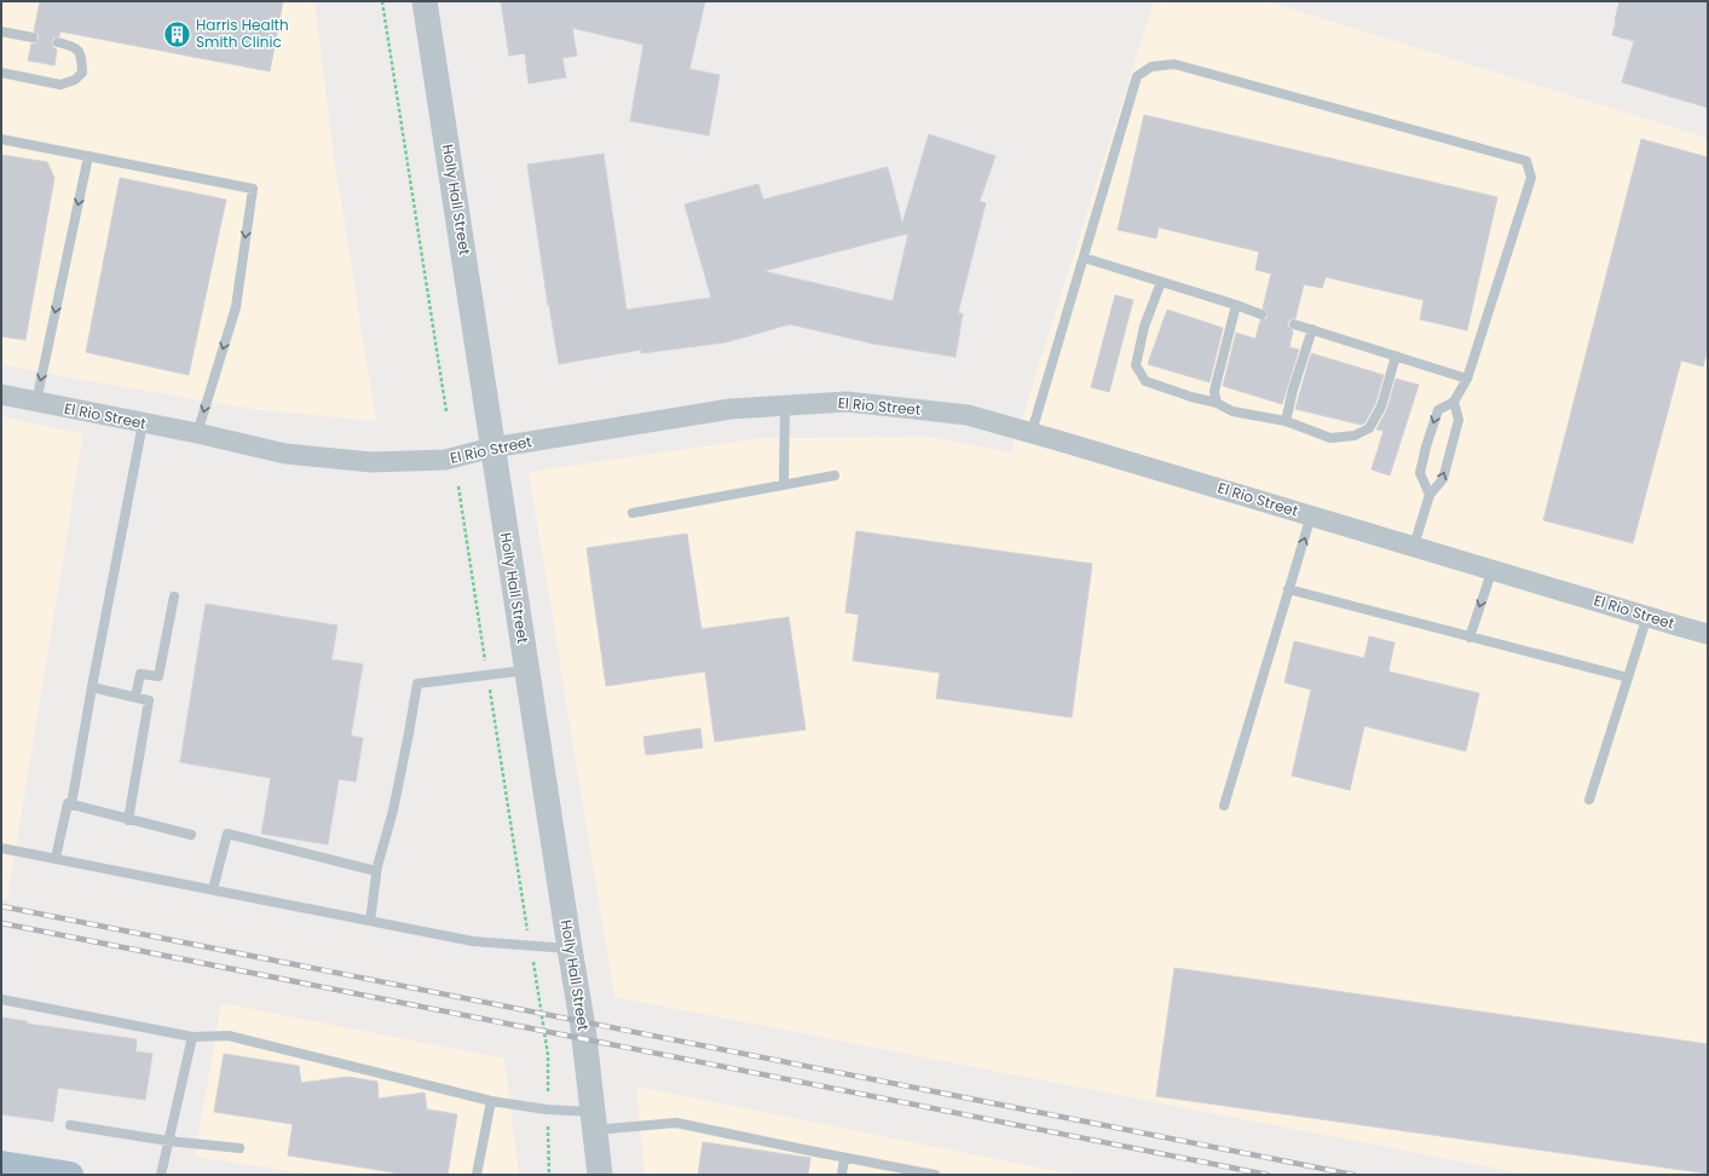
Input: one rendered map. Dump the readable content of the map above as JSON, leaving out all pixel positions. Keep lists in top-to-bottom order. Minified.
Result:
{"streets":{"street":["Holly Hall Street","El Rio Street"]},"crossings":[["Holly Hall Street","El Rio Street"]],"places":{"building":["Harris Health Smith Clinic"]}}
